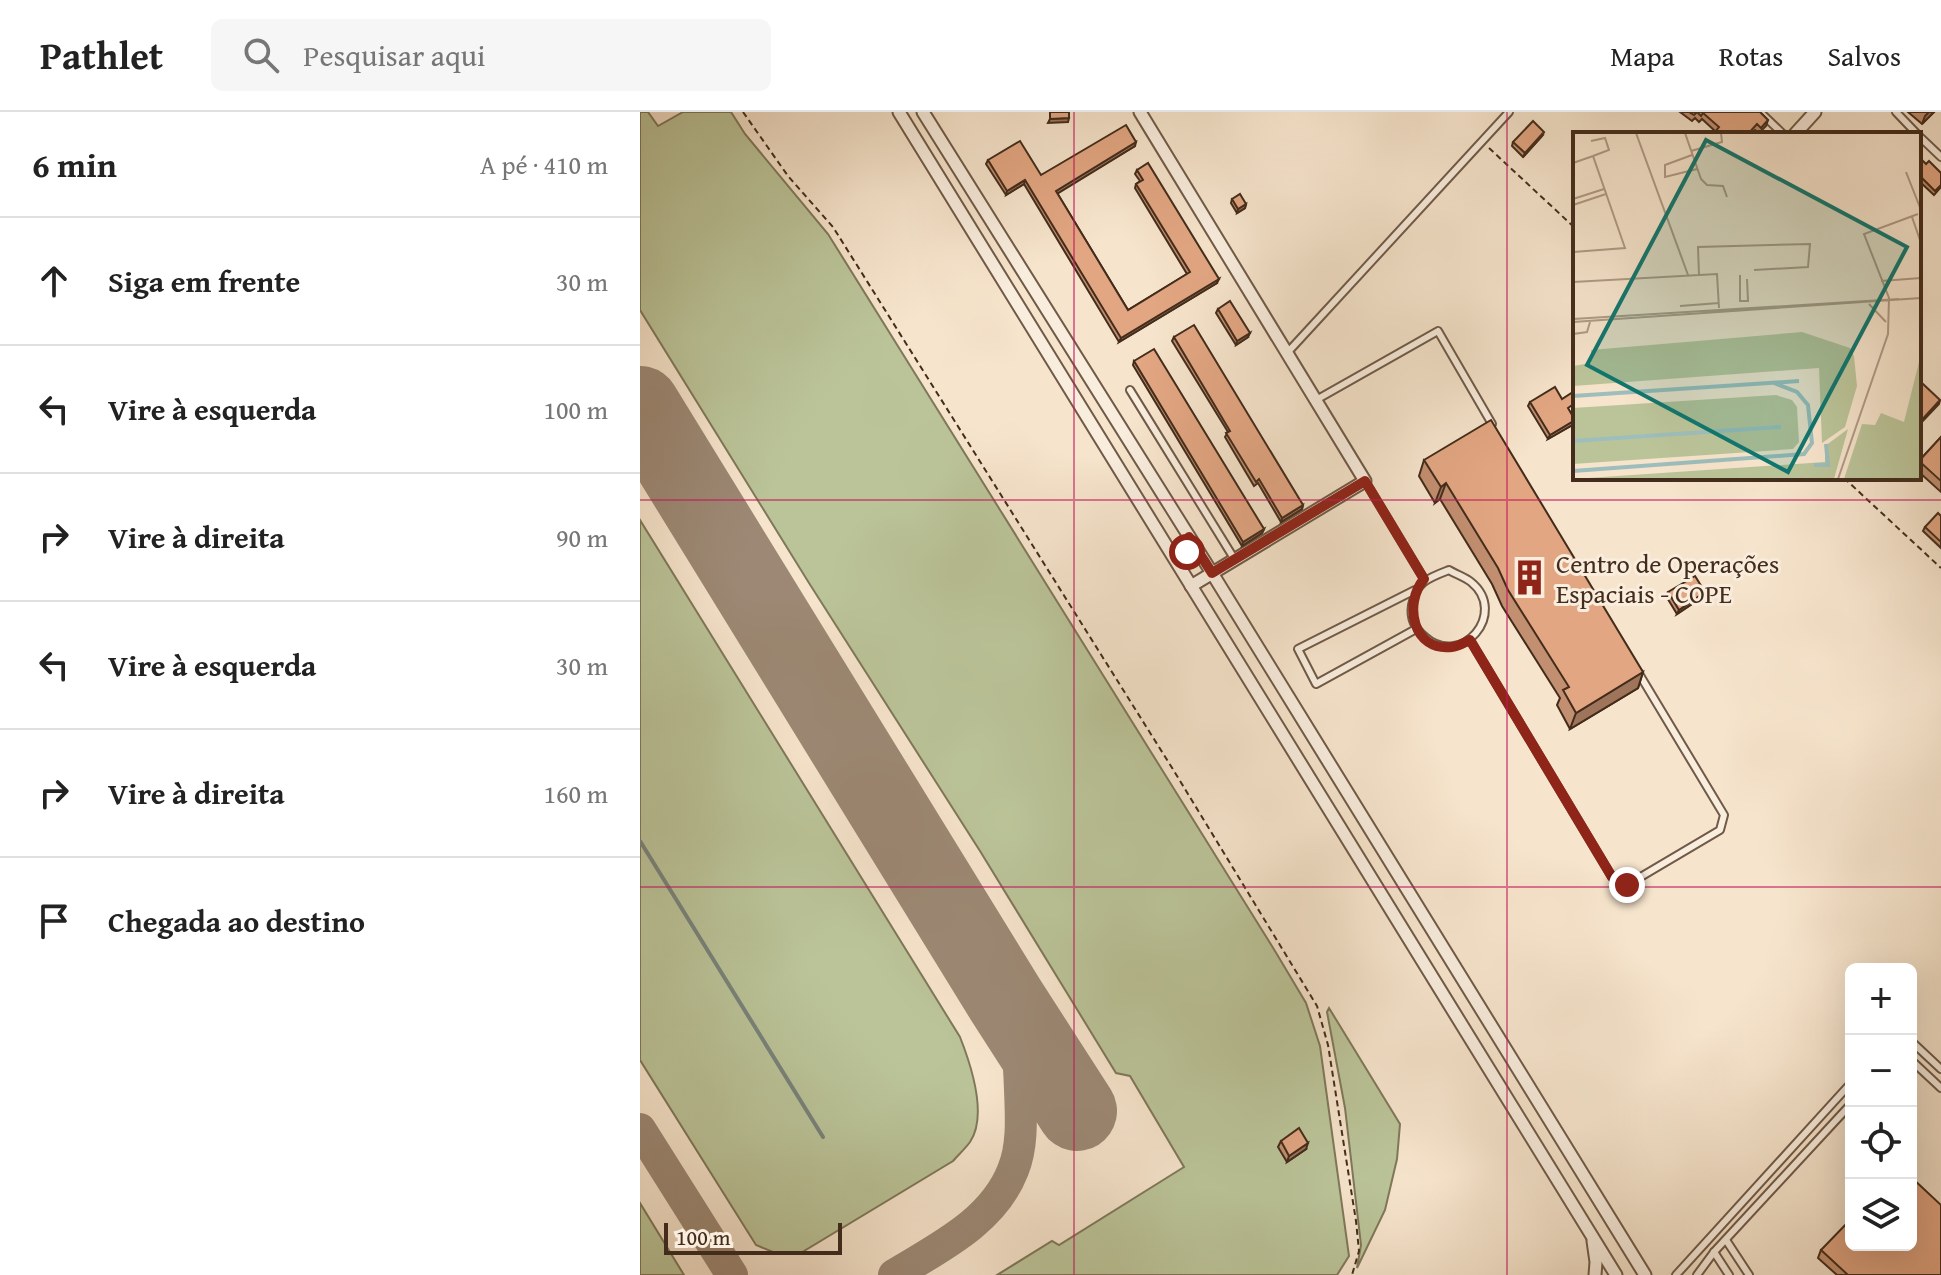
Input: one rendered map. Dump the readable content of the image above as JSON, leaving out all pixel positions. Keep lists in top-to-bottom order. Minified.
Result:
{"places":{"building":["Centro de Operações Espaciais - COPE"]},"scale_bar":"100 m","page":{"header":"Pathlet","search":"Pesquisar aqui","nav":["Mapa","Rotas","Salvos"],"heading":["6 min","A pé · 410 m"],"list":[["Siga em frente","30 m"],["Vire à esquerda","100 m"],["Vire à direita","90 m"],["Vire à esquerda","30 m"],["Vire à direita","160 m"],"Chegada ao destino"],"map_buttons":["+","−"],"scale":"100 m"}}
